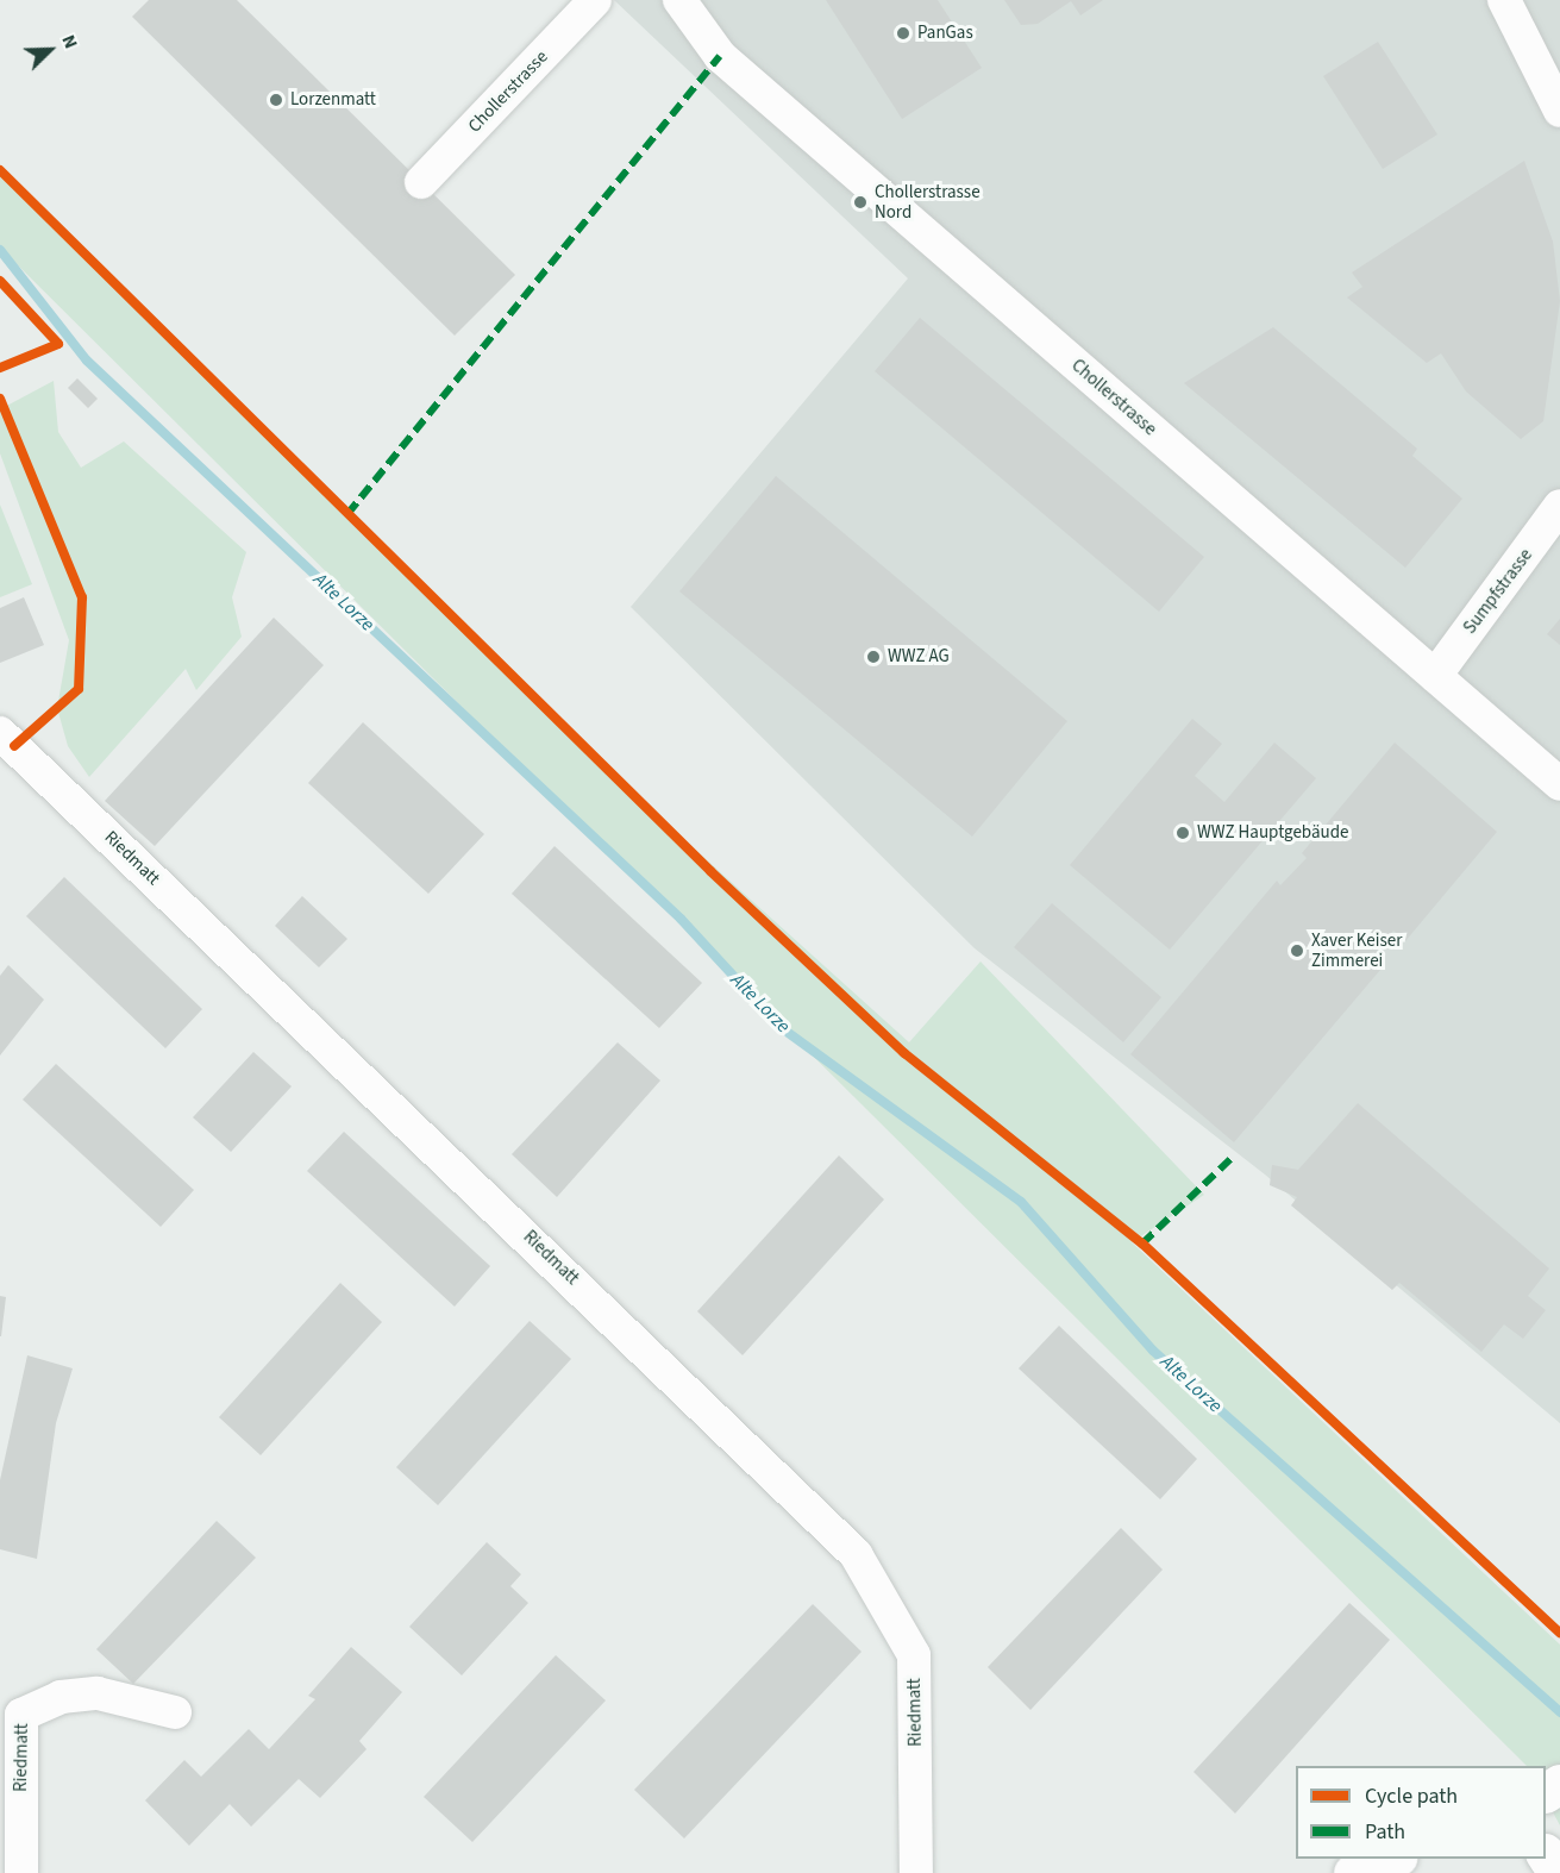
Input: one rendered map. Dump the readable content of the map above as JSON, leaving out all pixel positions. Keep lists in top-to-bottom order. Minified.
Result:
{"streets":{"street":["Chollerstrasse","Sumpfstrasse","Riedmatt"]},"crossings":[["Chollerstrasse","Sumpfstrasse"]],"water":["Alte Lorze"],"places":["PanGas","Lorzenmatt","Chollerstrasse Nord","WWZ AG","WWZ Hauptgebäude","Xaver Keiser Zimmerei"],"legend":["Cycle path","Path"],"north":"top right"}
